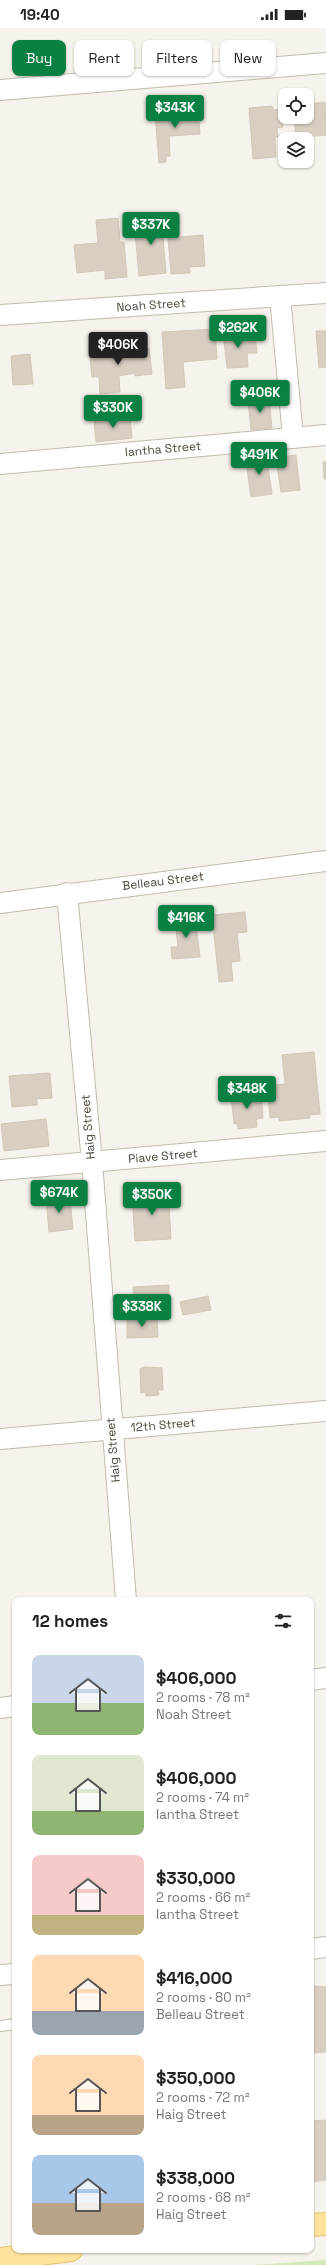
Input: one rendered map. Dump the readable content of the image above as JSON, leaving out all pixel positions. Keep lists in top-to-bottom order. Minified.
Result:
{"streets":{"street":["Noah Street","Iantha Street","Belleau Street","Haig Street","Piave Street","12th Street"]},"crossings":[["Belleau Street","Haig Street"],["Haig Street","Piave Street"],["Haig Street","12th Street"]],"page":{"status":"19:40","chip":["Buy","Rent","Filters","New"],"price":["$343K","$337K","$262K","$406K","$406K","$330K","$491K","$416K","$348K","$674K","$350K","$338K"],"heading":"12 homes","list":[{"name":"$406,000","note":"2 rooms · 78 m² · Noah Street"},{"name":"$406,000","note":"2 rooms · 74 m² · Iantha Street"},{"name":"$330,000","note":"2 rooms · 66 m² · Iantha Street"},{"name":"$416,000","note":"2 rooms · 80 m² · Belleau Street"},{"name":"$350,000","note":"2 rooms · 72 m² · Haig Street"},{"name":"$338,000","note":"2 rooms · 68 m² · Haig Street"}]}}
